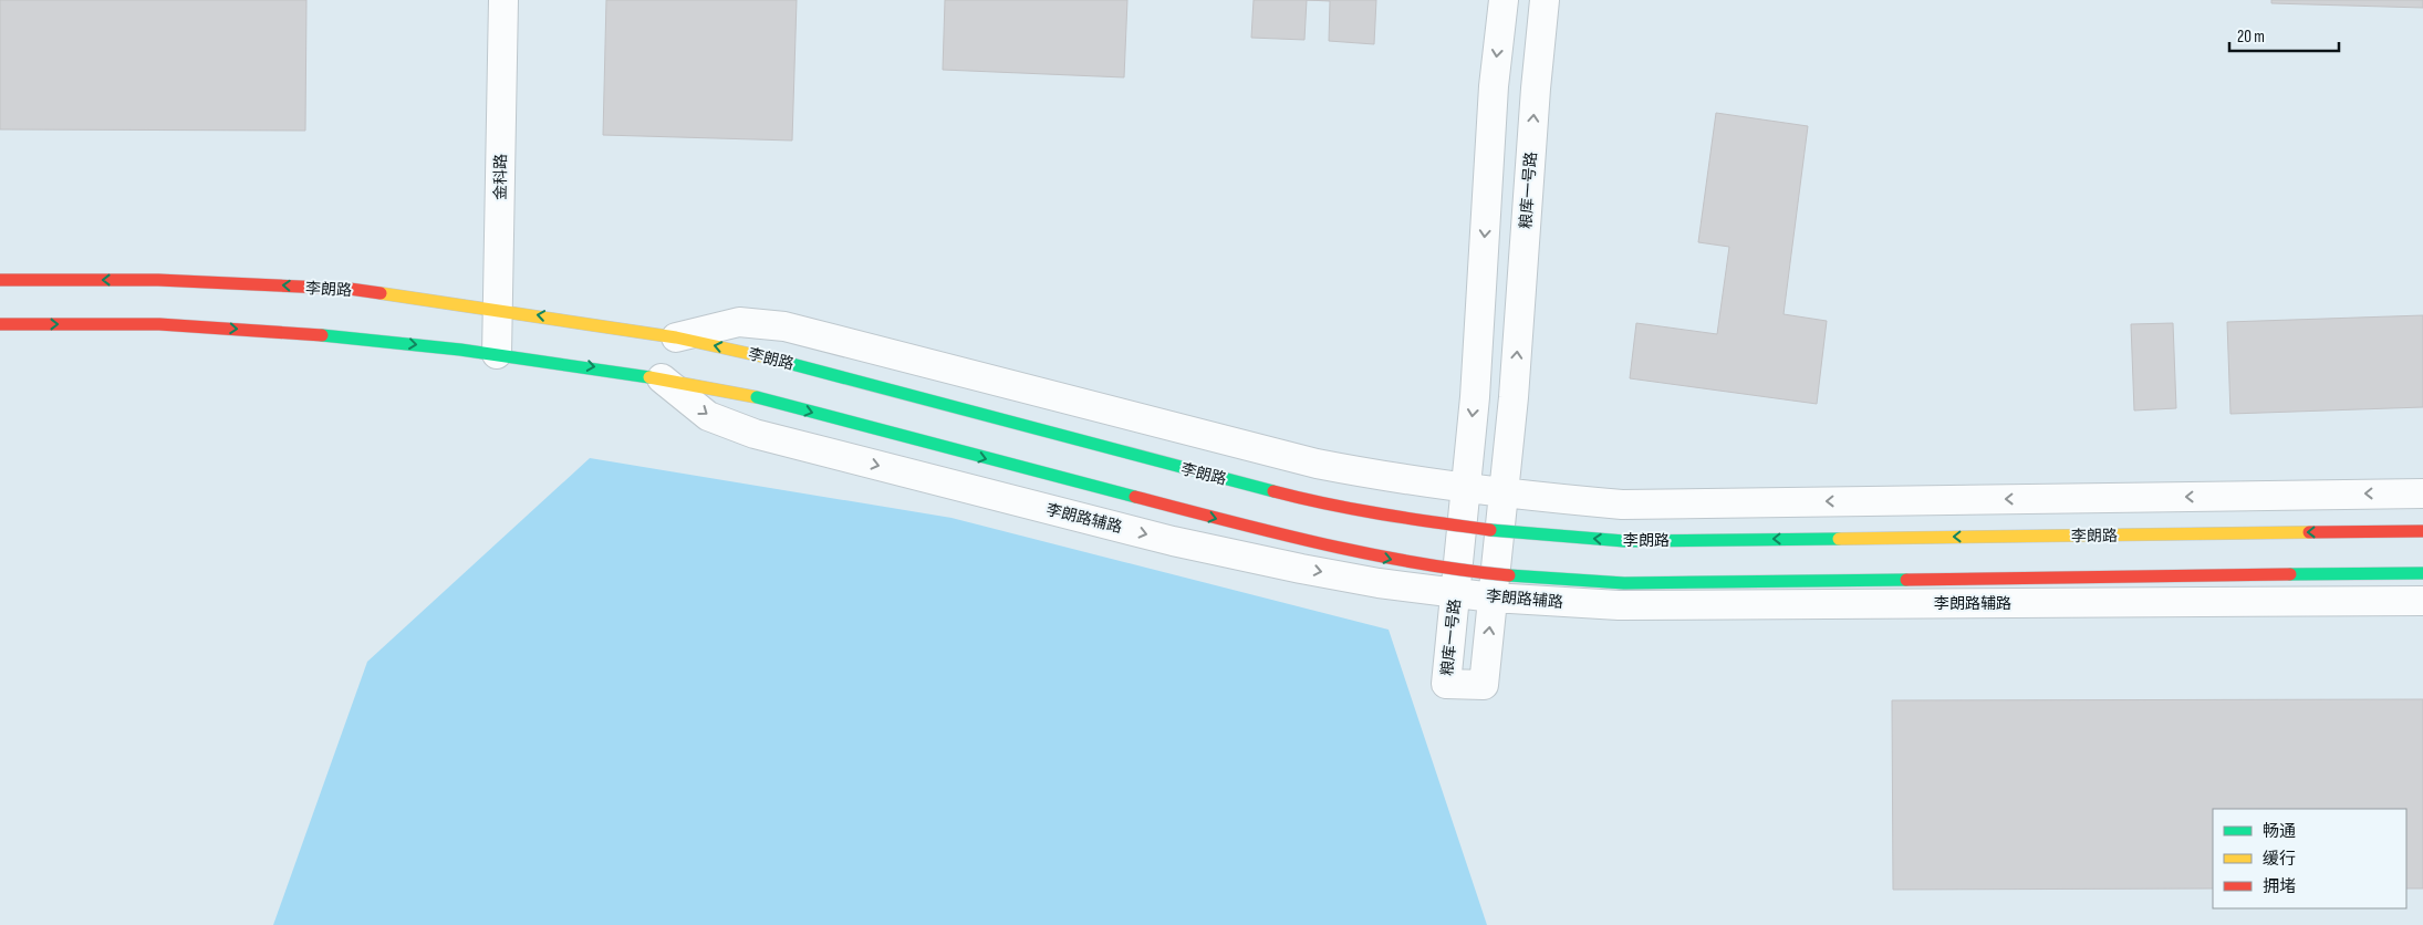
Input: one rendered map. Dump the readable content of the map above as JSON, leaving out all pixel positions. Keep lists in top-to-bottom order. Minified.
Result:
{"streets":{"street":["金科路","粮库一号路","李朗路","李朗路辅路"]},"crossings":[["金科路","李朗路"],["粮库一号路","李朗路辅路"]],"legend":["畅通","缓行","拥堵"],"scale_bar":"20 m"}
